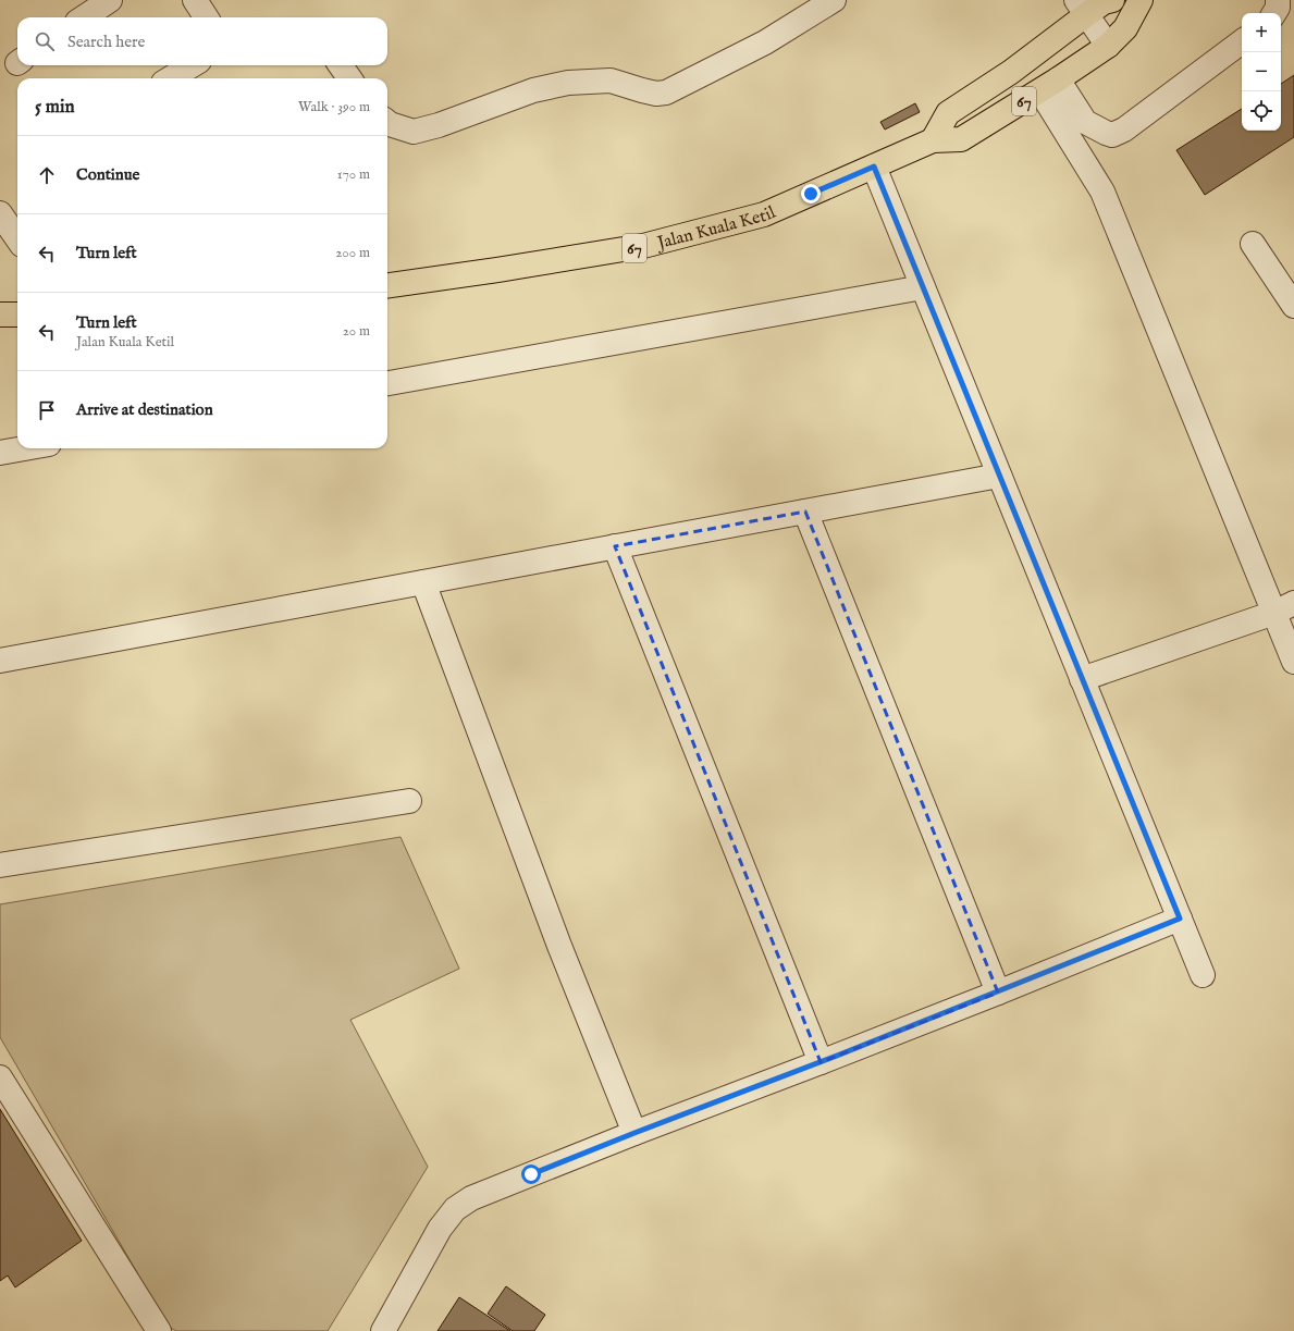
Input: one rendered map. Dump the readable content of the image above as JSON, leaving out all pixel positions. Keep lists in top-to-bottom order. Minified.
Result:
{"streets":{"main road":["67","Jalan Kuala Ketil"]},"crossings":[["67","Jalan Kuala Ketil"]],"page":{"map_buttons":["+","−"],"search":"Search here","heading":["5 min","Walk · 390 m"],"list":[["Continue","170 m"],["Turn left","200 m"],["Turn left","Jalan Kuala Ketil","20 m"],"Arrive at destination"]}}
